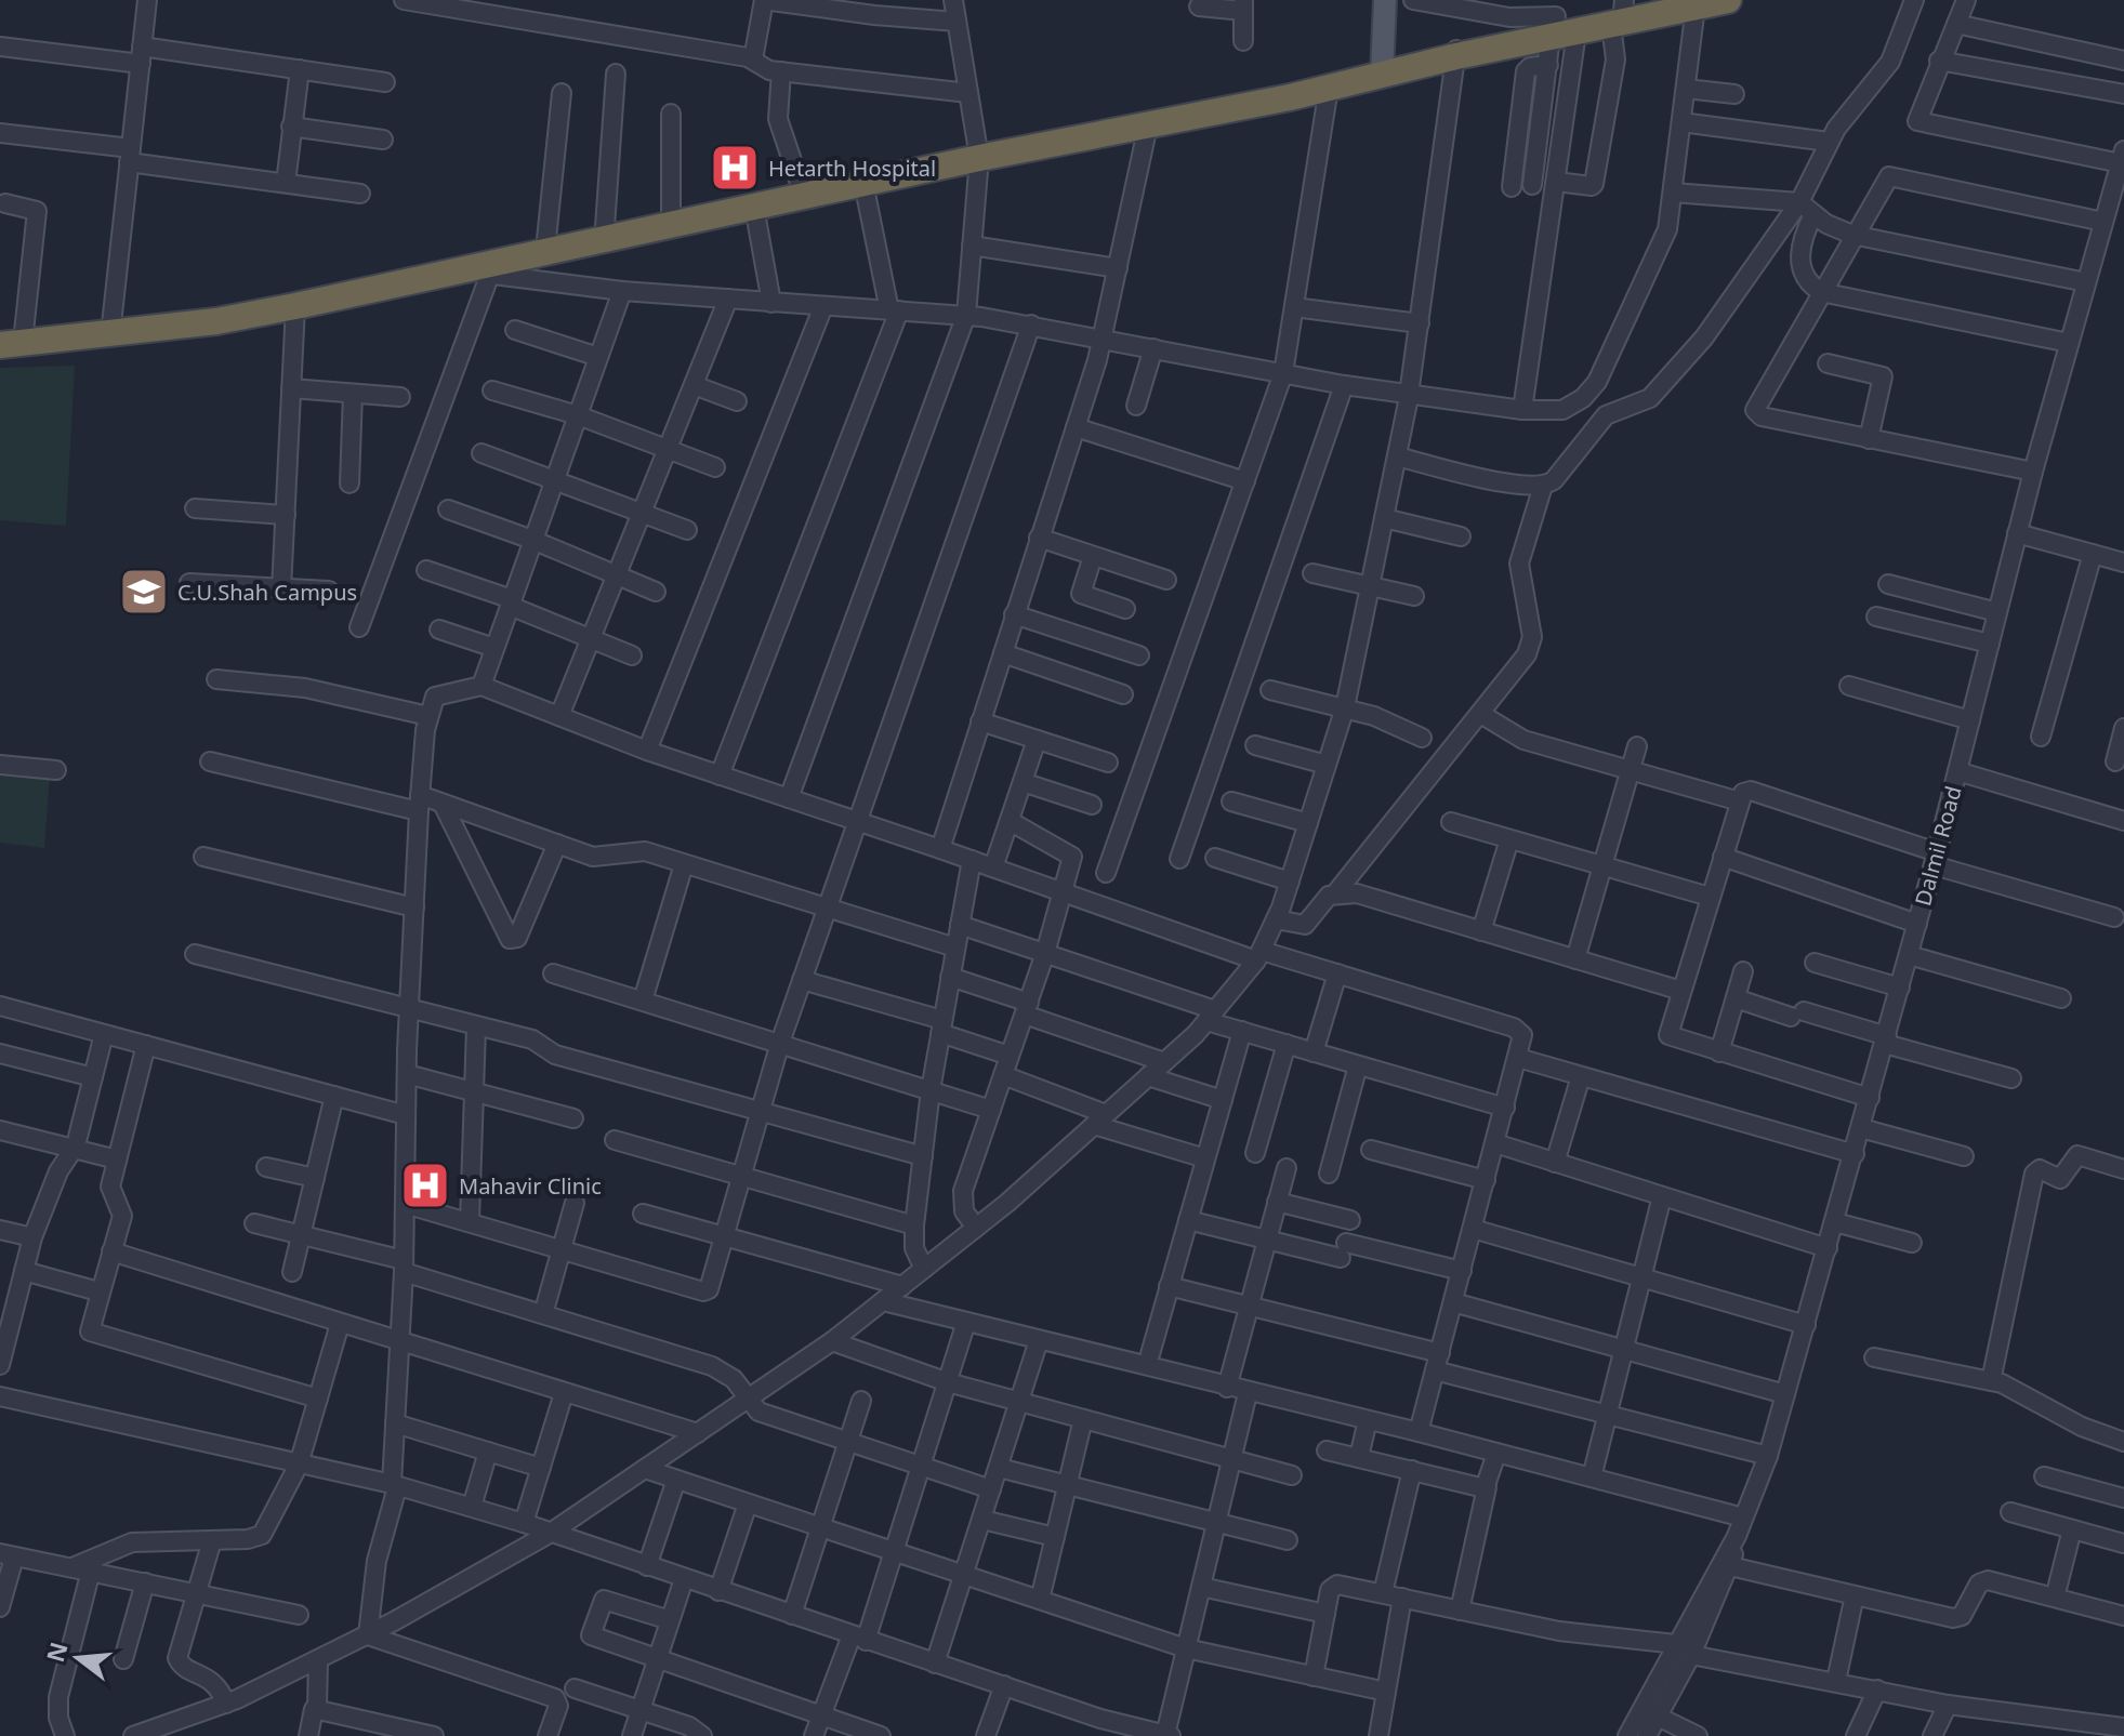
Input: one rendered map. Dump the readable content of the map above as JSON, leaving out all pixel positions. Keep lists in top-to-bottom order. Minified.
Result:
{"streets":{"street":["Dalmil Road"]},"places":{"hospital":["Hetarth Hospital","Mahavir Clinic"],"school or university":["C.U.Shah Campus"]},"north":"left"}
